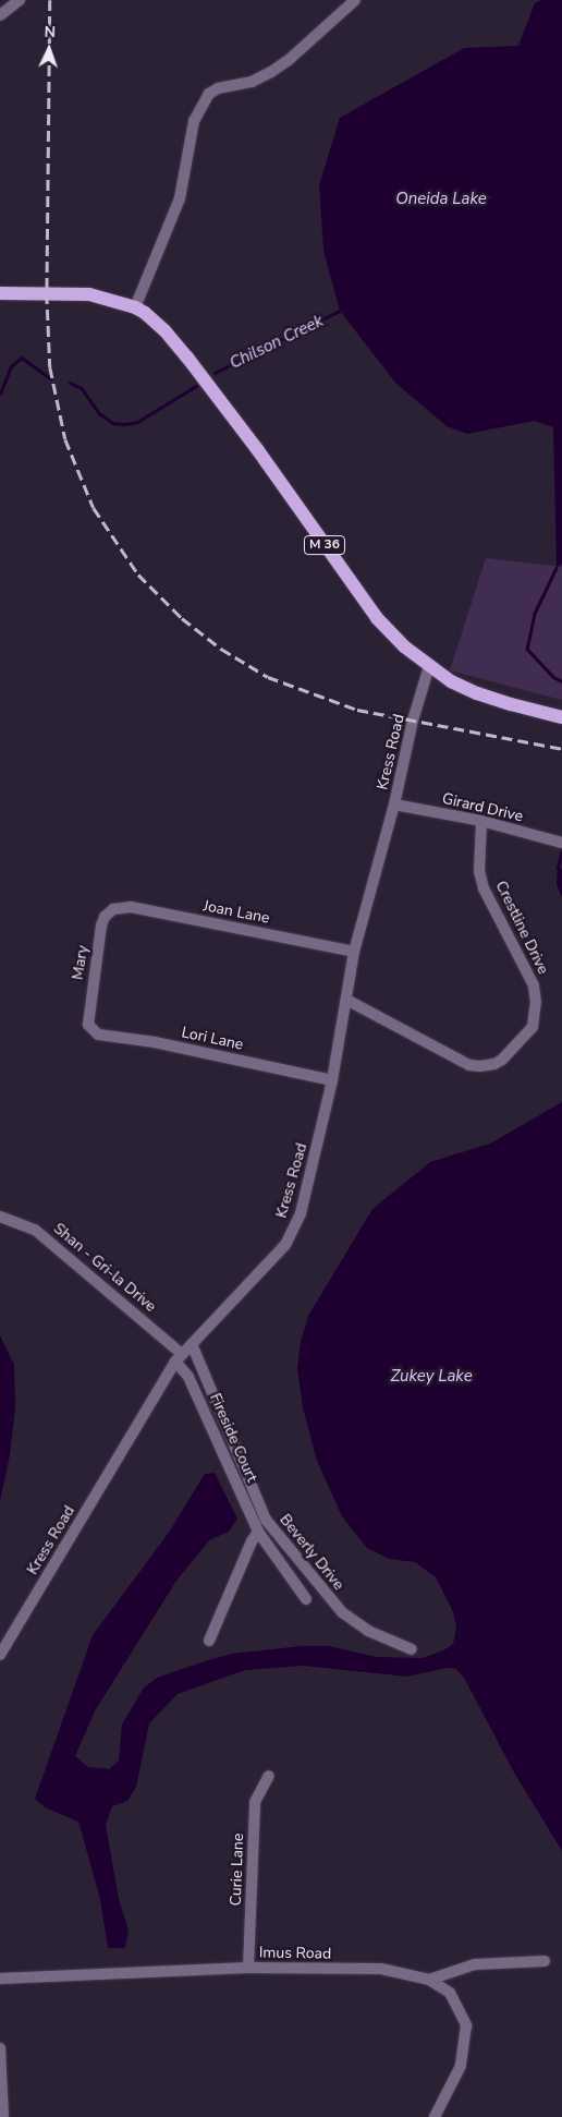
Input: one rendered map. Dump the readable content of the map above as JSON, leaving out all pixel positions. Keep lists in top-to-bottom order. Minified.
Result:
{"streets":{"main road":["M 36"],"street":["Kress Road","Girard Drive","Joan Lane","Crestline Drive","Mary","Lori Lane","Shan - Gri-la Drive","Fireside Court","Beverly Drive","Curie Lane","Imus Road"]},"crossings":[["M 36","Kress Road"],["Kress Road","Girard Drive"],["Kress Road","Joan Lane"],["Kress Road","Crestline Drive"],["Kress Road","Lori Lane"],["Kress Road","Shan - Gri-la Drive"],["Kress Road","Fireside Court"],["Kress Road","Beverly Drive"],["Girard Drive","Crestline Drive"],["Joan Lane","Mary"],["Mary","Lori Lane"],["Shan - Gri-la Drive","Fireside Court"],["Curie Lane","Imus Road"]],"water":["Oneida Lake","Chilson Creek","Zukey Lake"],"north":"top"}
